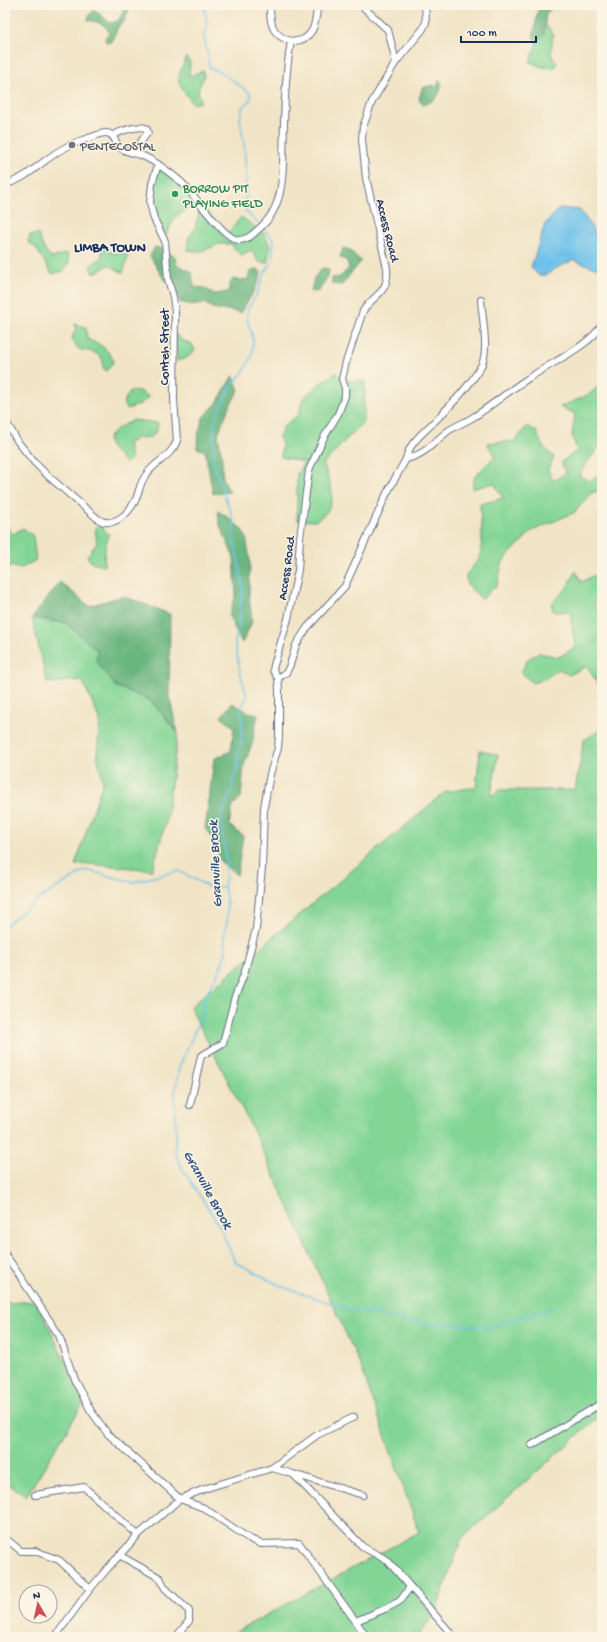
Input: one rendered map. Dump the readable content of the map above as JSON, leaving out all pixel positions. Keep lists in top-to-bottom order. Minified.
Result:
{"streets":{"street":["Access Road","Conteh Street"]},"districts":["LIMBA TOWN"],"water":["Granville Brook"],"places":["PENTECOSTAL","BORROW PIT PLAYING FIELD"],"scale_bar":"100 m","north":"top"}
